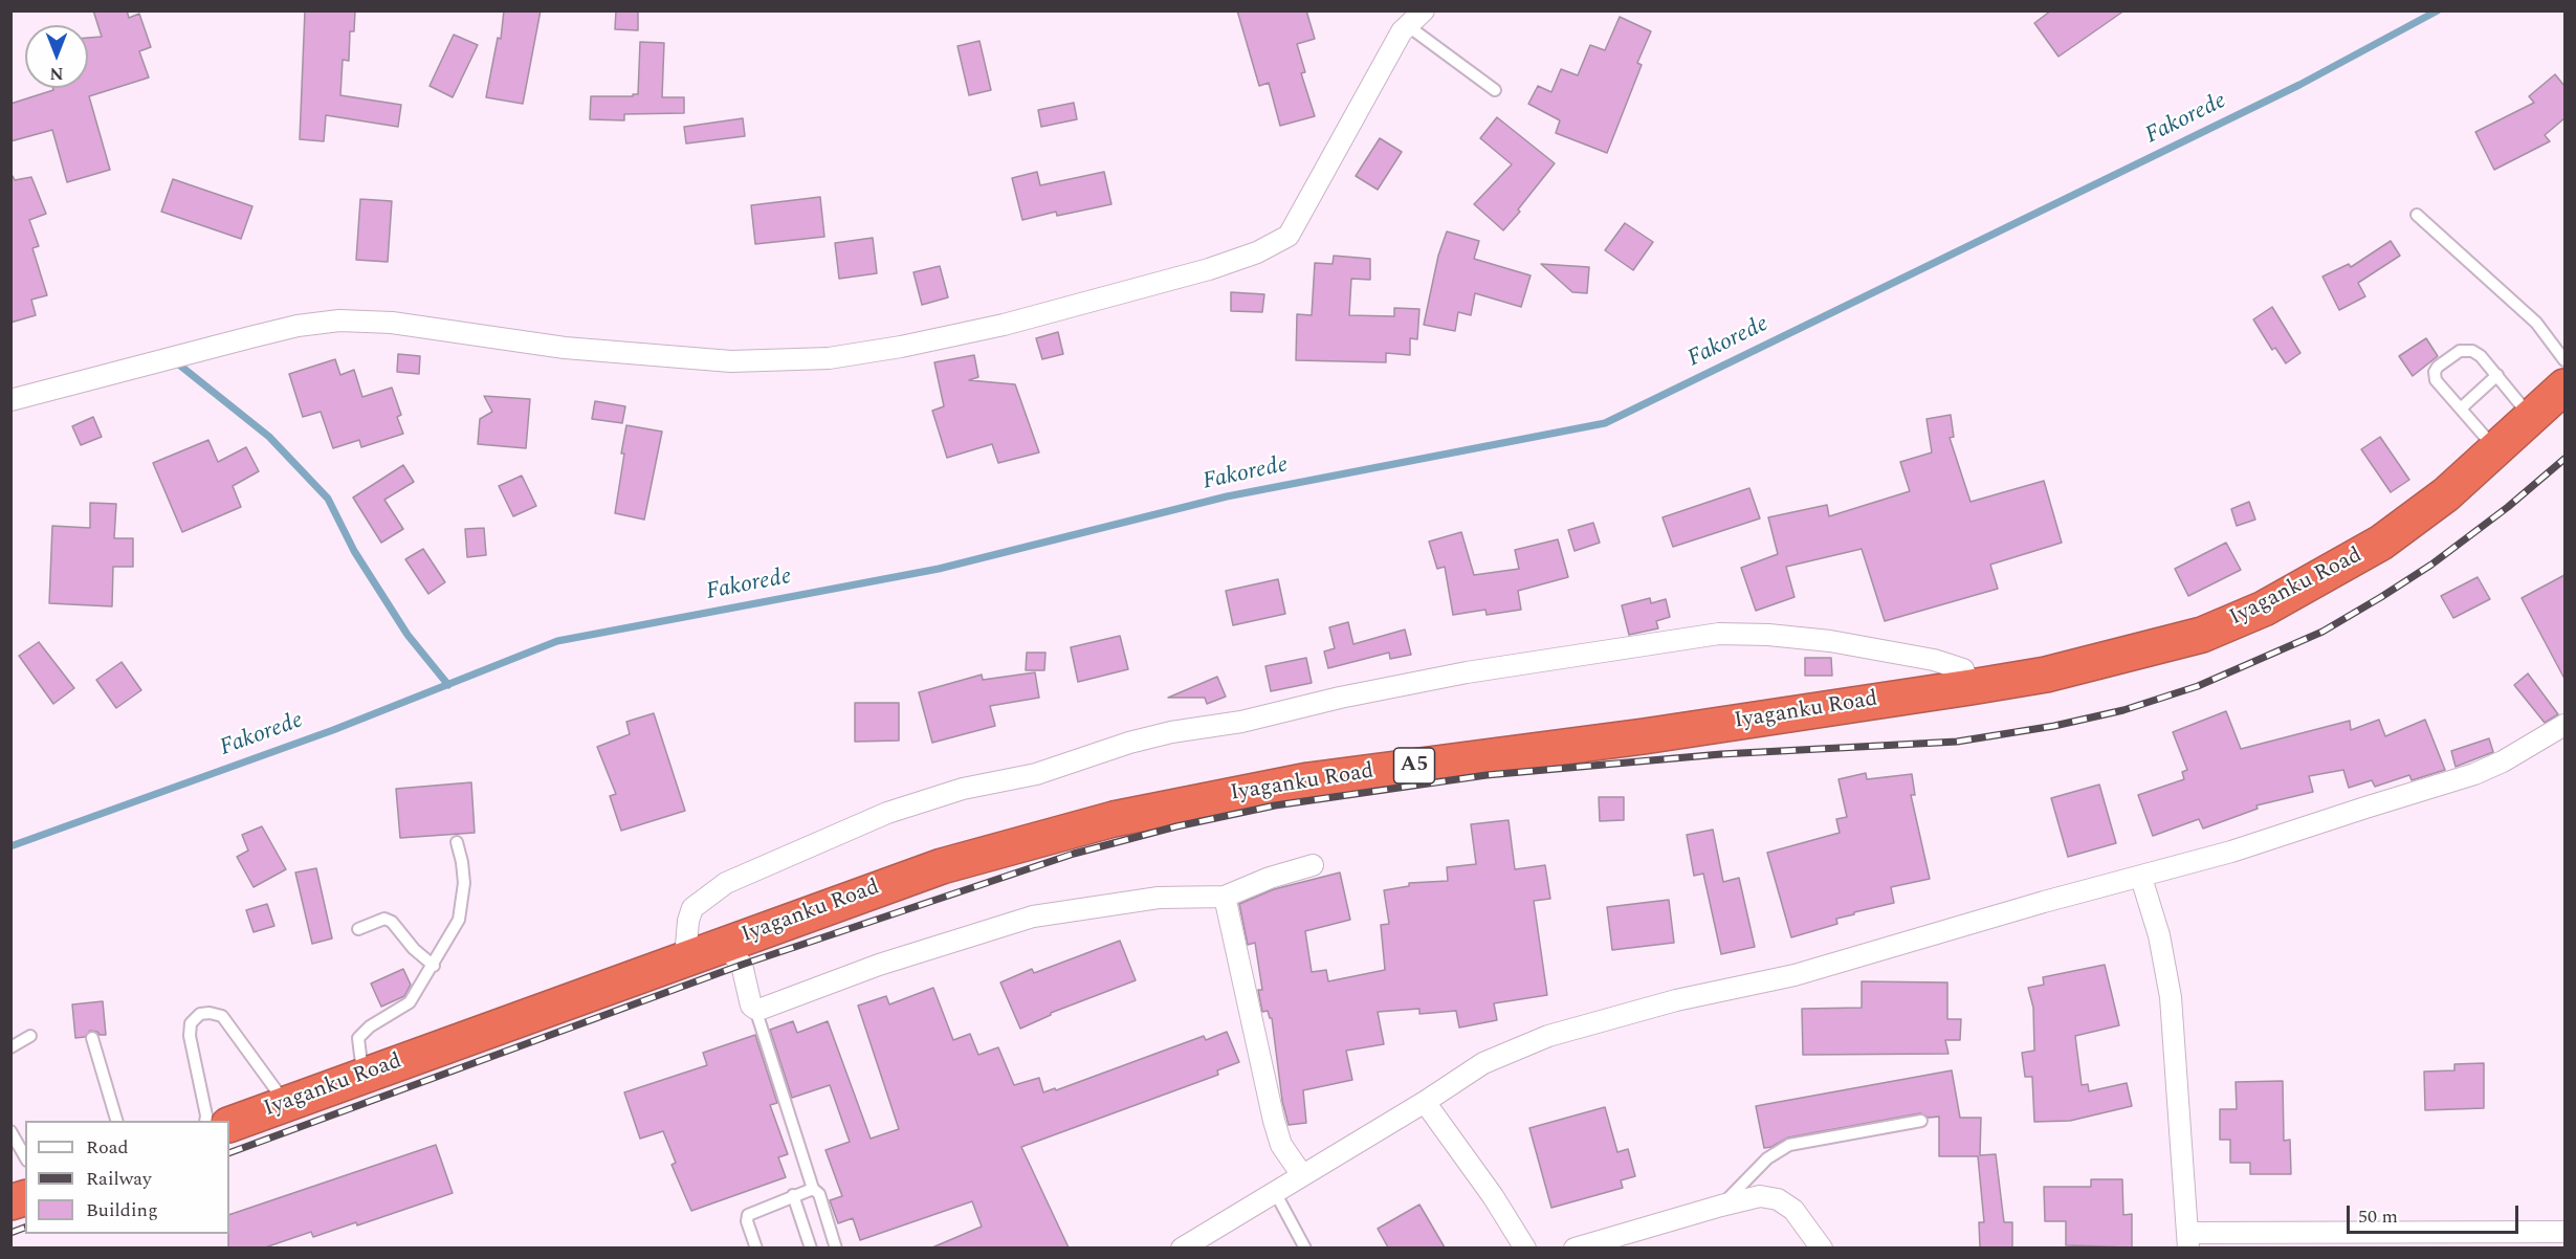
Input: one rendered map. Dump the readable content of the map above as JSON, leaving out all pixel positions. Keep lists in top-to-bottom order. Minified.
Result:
{"streets":{"highway":["Iyaganku Road","A5"]},"water":["Fakorede"],"legend":["Road","Railway","Building"],"scale_bar":"50 m","north":"bottom"}
